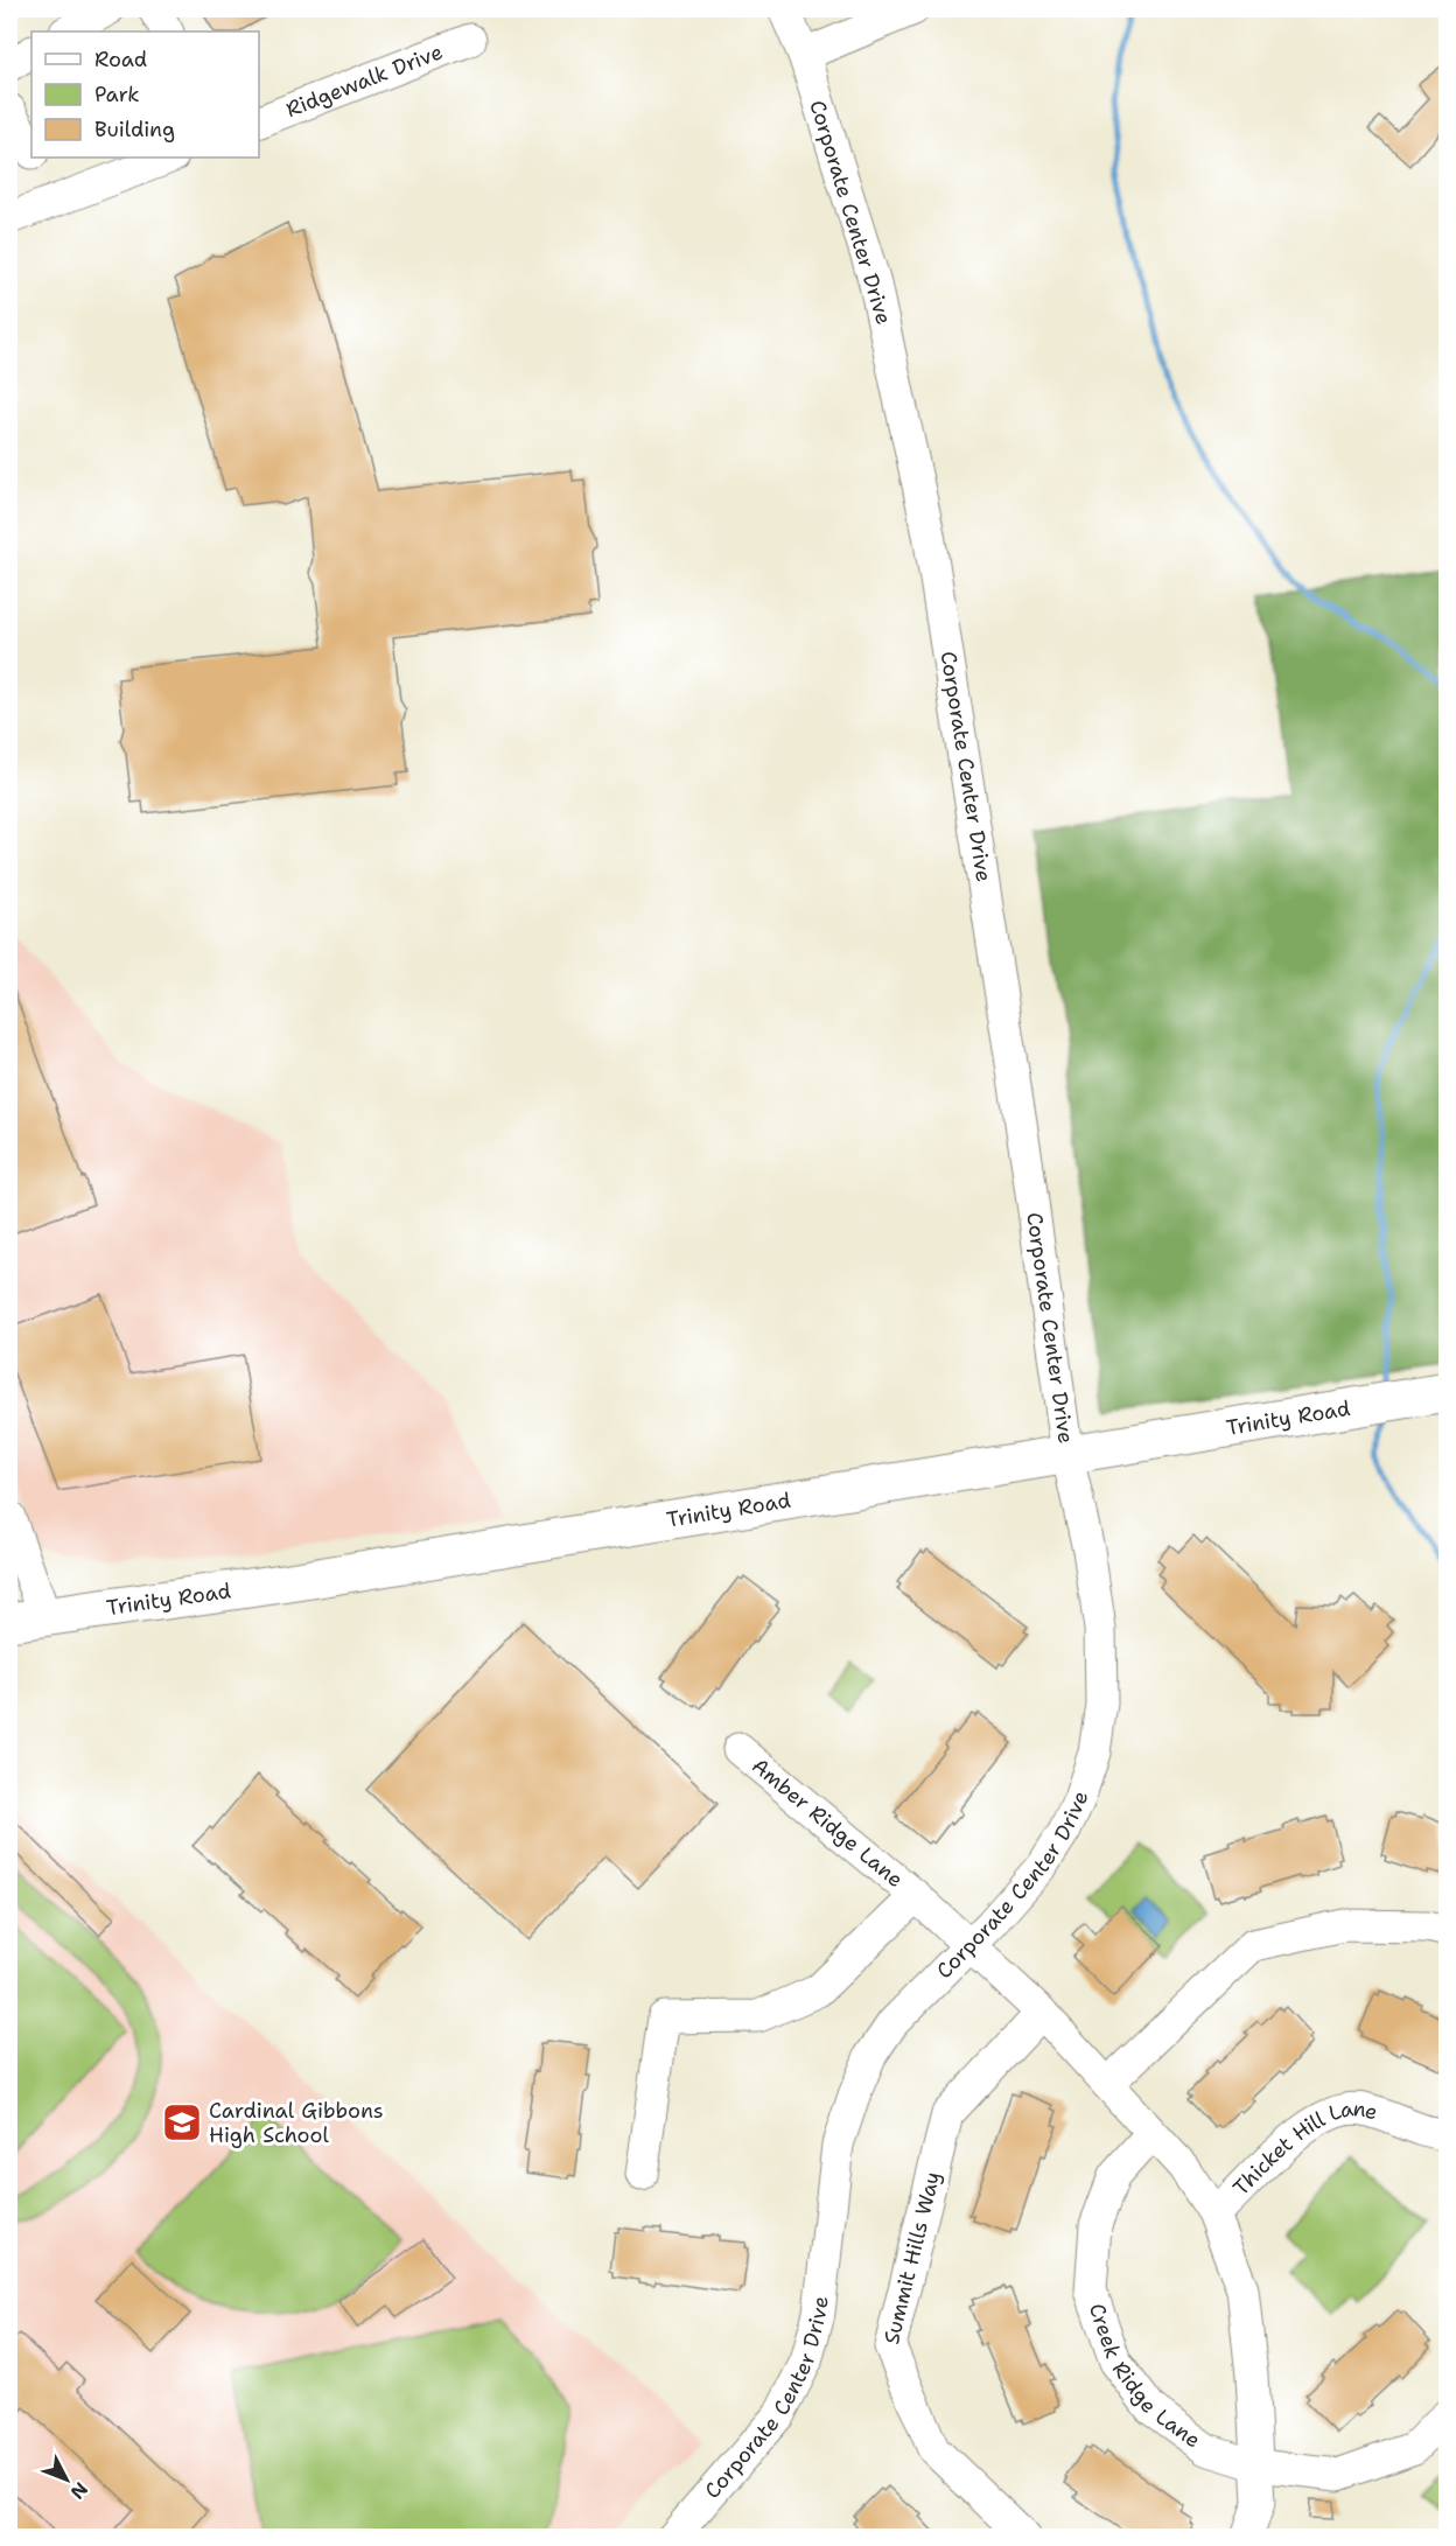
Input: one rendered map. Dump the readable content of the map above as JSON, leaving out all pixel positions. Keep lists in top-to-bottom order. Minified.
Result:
{"streets":{"main road":["Trinity Road"],"street":["Ridgewalk Drive","Corporate Center Drive","Amber Ridge Lane","Thicket Hill Lane","Summit Hills Way","Creek Ridge Lane"]},"crossings":[["Corporate Center Drive","Trinity Road"],["Corporate Center Drive","Amber Ridge Lane"]],"places":{"school or university":["Cardinal Gibbons High School"]},"legend":["Road","Park","Building"],"north":"bottom right"}
